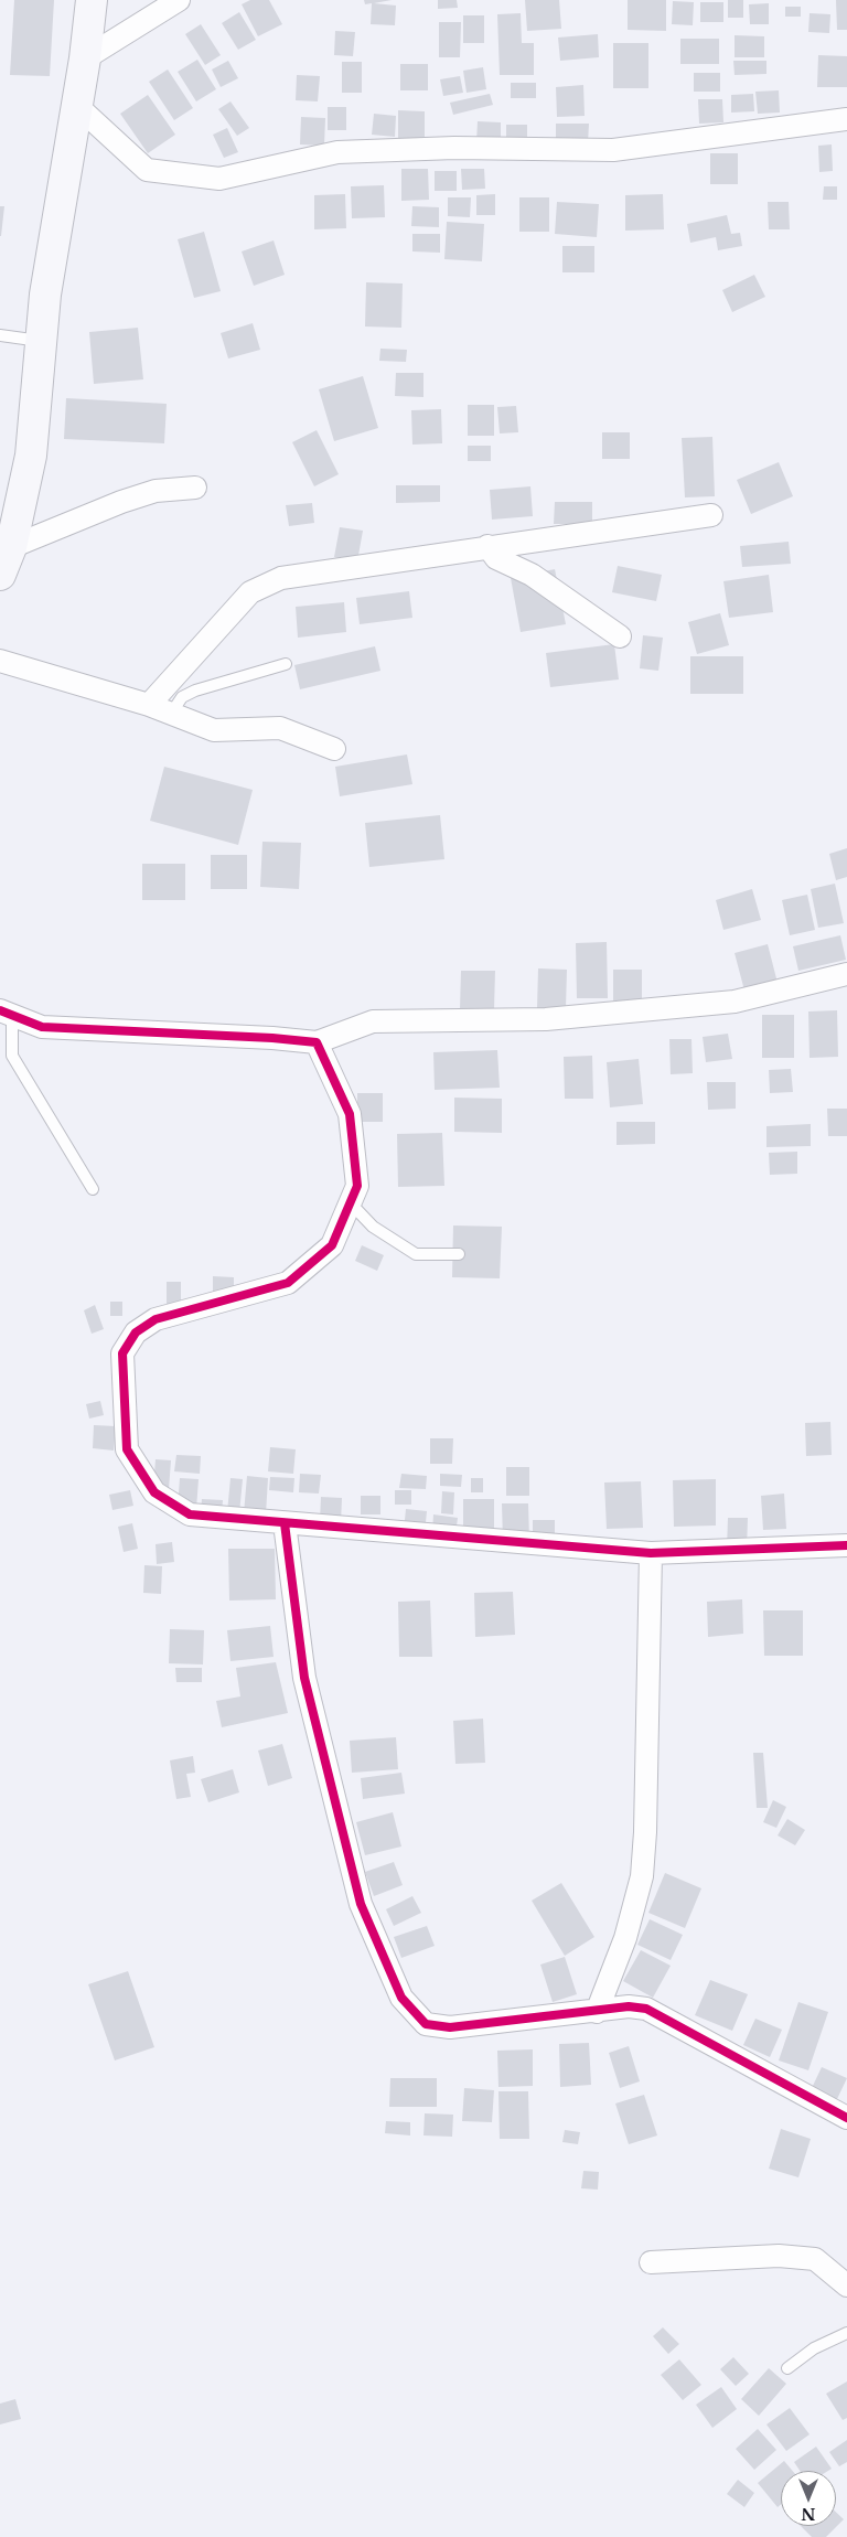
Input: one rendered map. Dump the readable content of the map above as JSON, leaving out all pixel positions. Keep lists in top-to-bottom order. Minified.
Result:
{"north":"bottom"}
